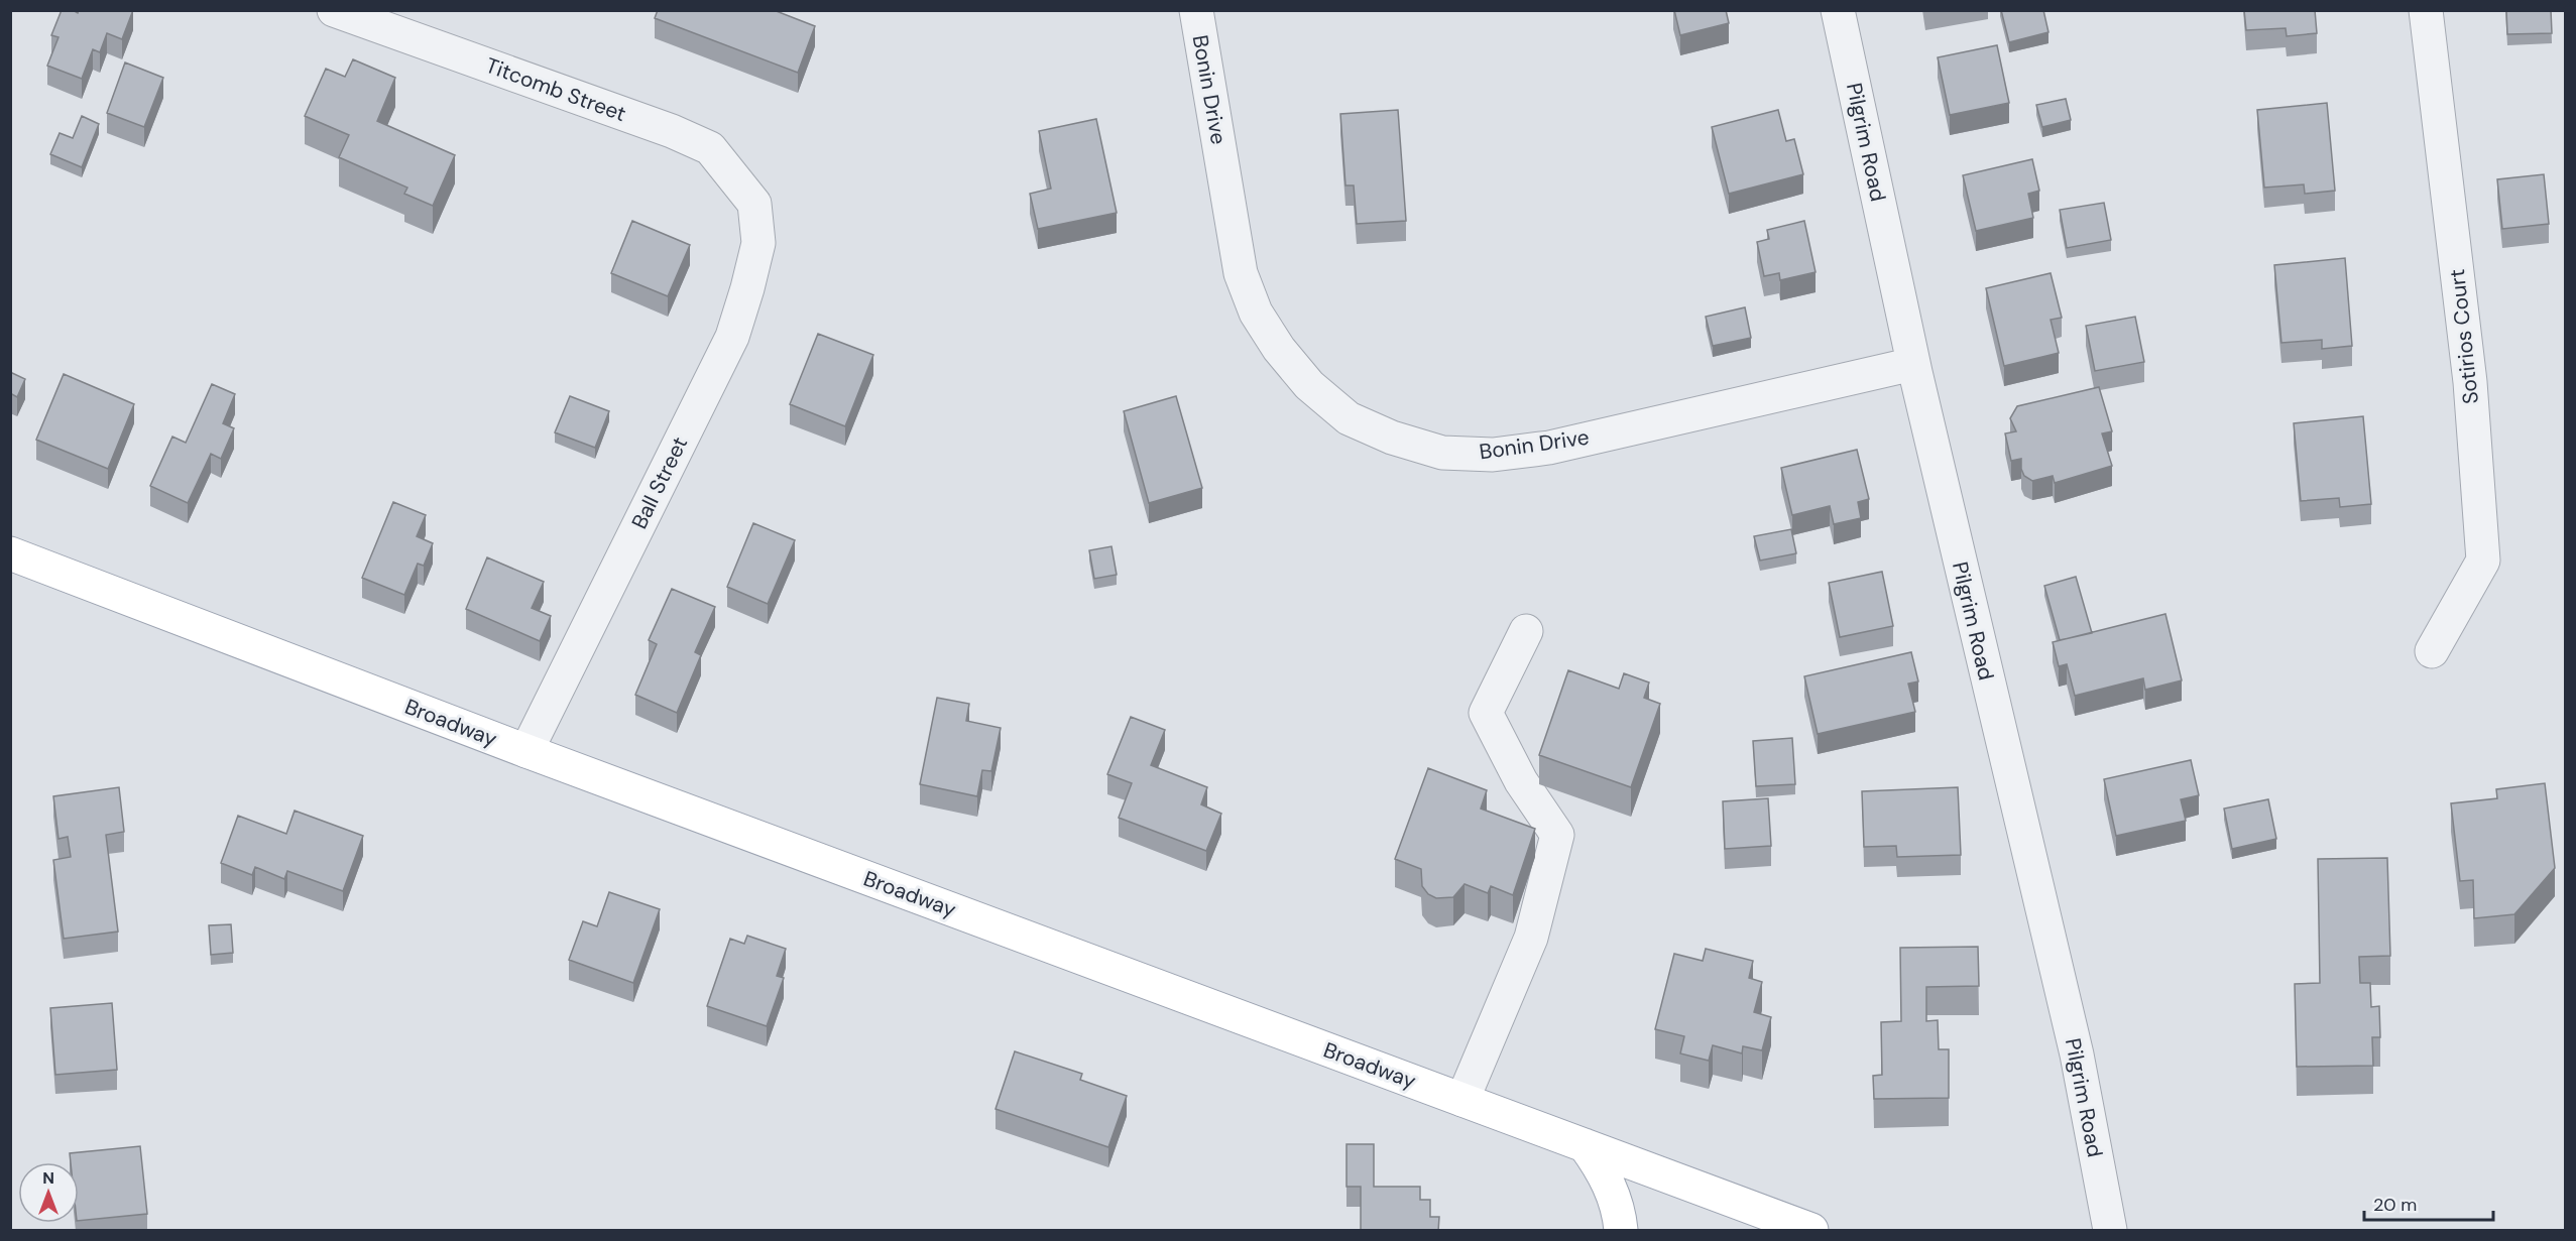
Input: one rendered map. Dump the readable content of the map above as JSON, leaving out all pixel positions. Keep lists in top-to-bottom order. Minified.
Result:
{"streets":{"main road":["Broadway"],"street":["Titcomb Street","Bonin Drive","Pilgrim Road","Sotirios Court","Ball Street"]},"crossings":[["Titcomb Street","Ball Street"],["Bonin Drive","Pilgrim Road"],["Ball Street","Broadway"]],"scale_bar":"20 m","north":"top"}
